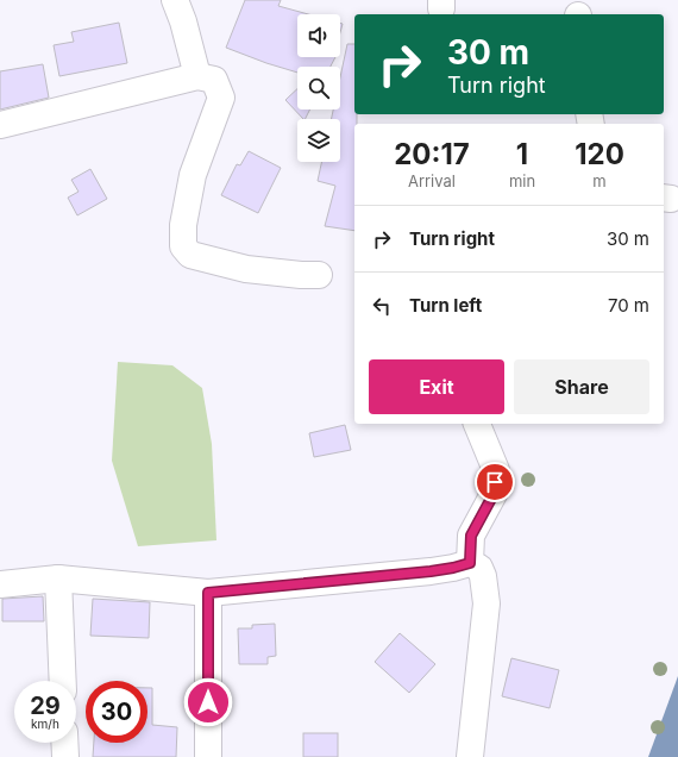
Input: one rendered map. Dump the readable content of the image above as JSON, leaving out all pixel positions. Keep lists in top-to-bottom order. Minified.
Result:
{"page":{"turn":["30 m","Turn right"],"eta":["20:17","Arrival","1","min","120","m"],"list":[{"name":"Turn right","value":"30 m"},{"name":"Turn left","value":"70 m"}],"buttons":["Exit","Share"],"speed":"29 km/h","limit":"30"}}
